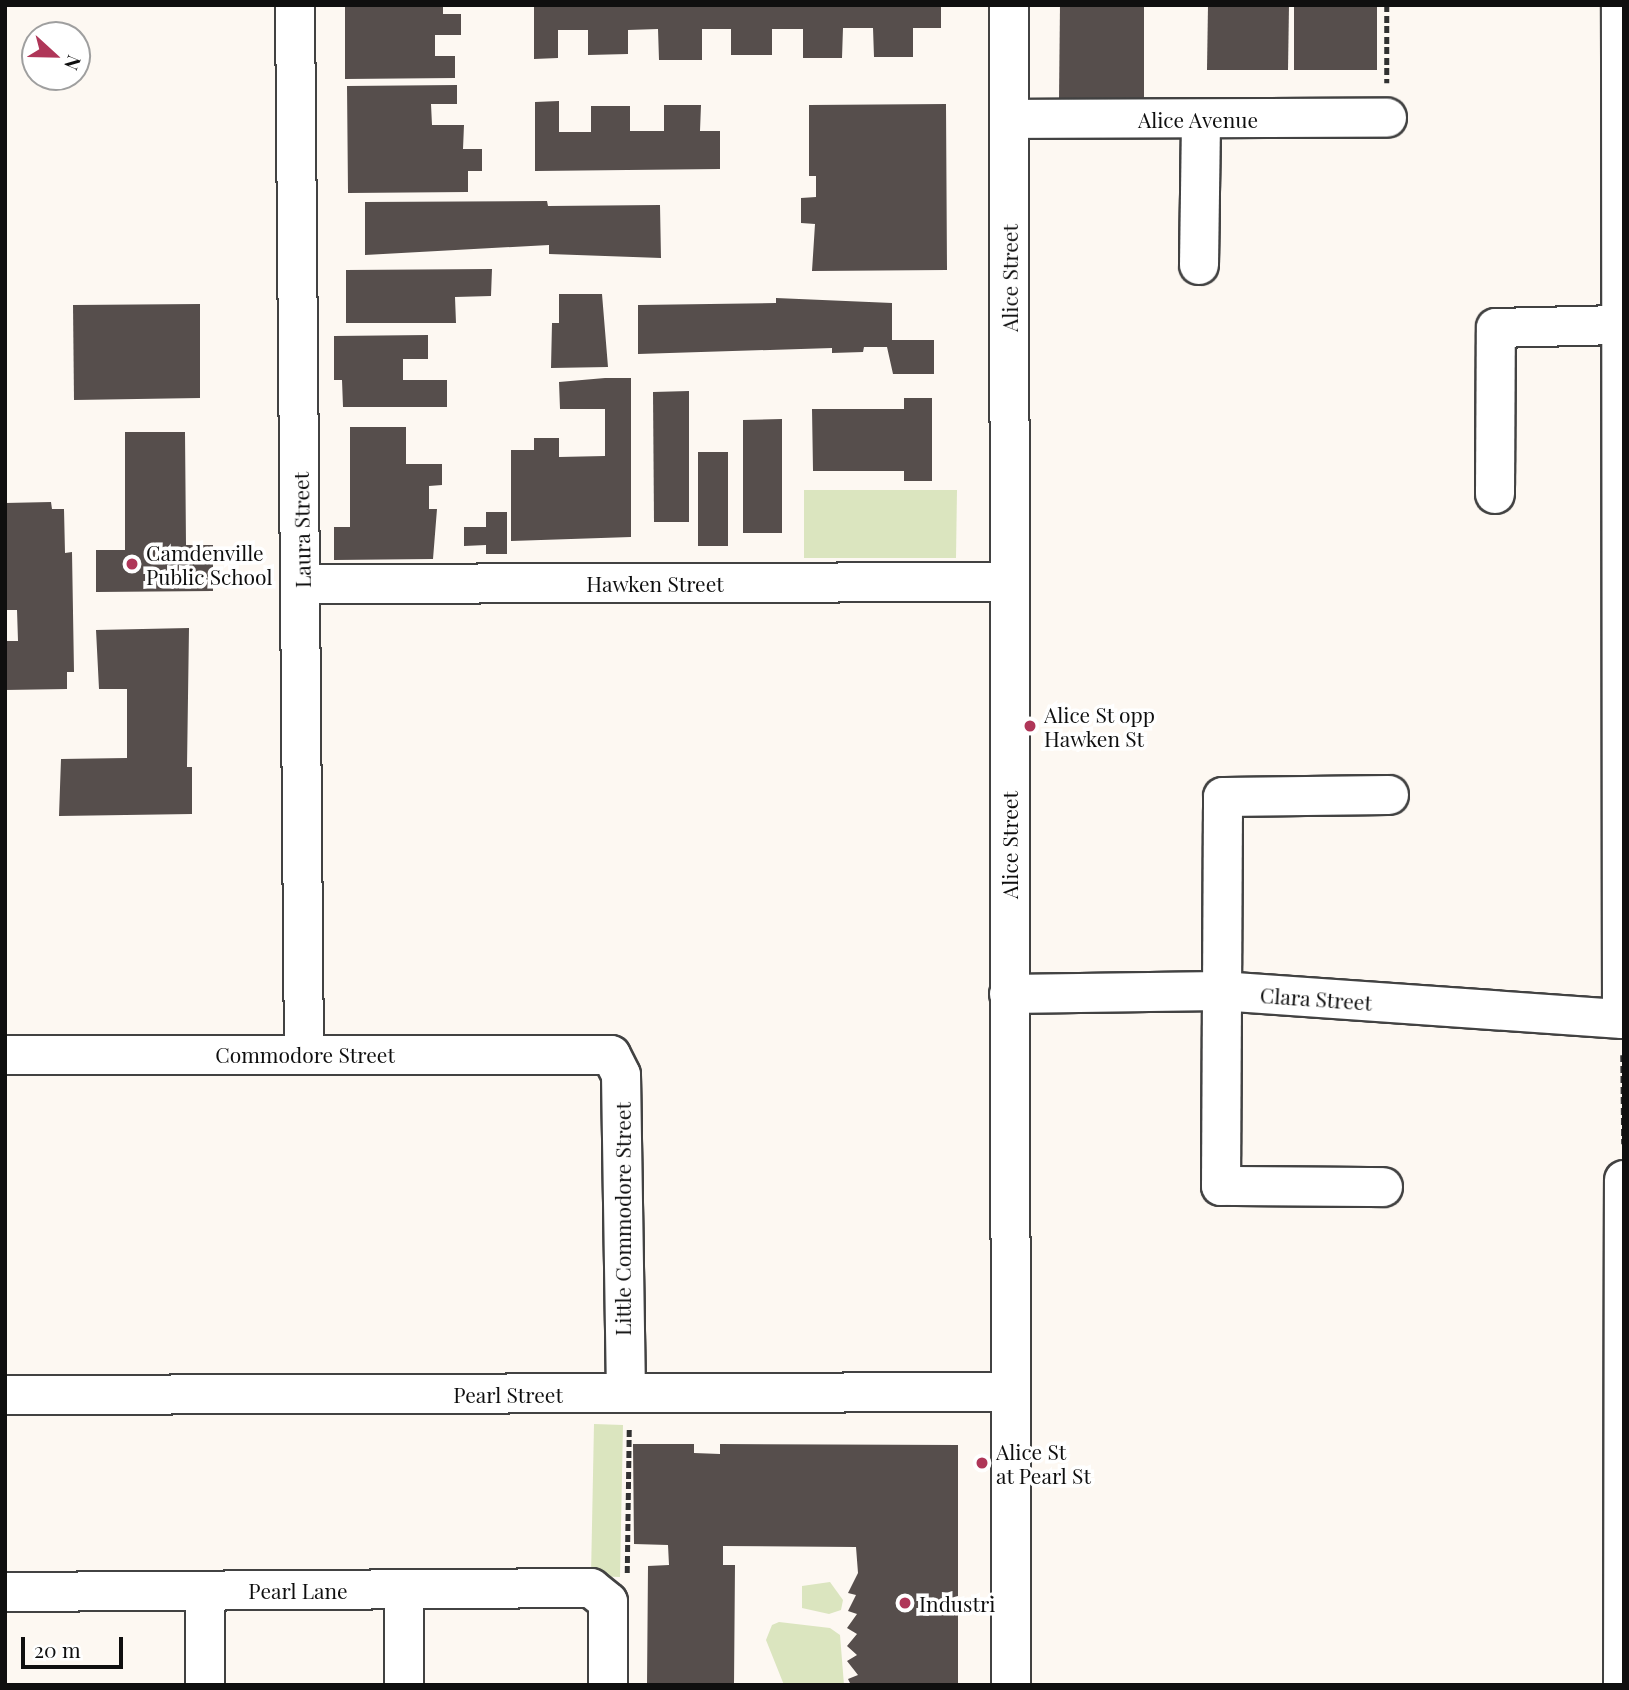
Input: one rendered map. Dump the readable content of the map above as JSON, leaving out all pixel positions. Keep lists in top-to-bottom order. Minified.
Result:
{"streets":{"street":["Alice Avenue","Alice Street","Laura Street","Hawken Street","Clara Street","Commodore Street","Little Commodore Street","Pearl Street","Pearl Lane"]},"crossings":[["Alice Avenue","Alice Street"],["Alice Street","Hawken Street"],["Alice Street","Clara Street"],["Alice Street","Pearl Street"],["Laura Street","Hawken Street"],["Laura Street","Commodore Street"],["Commodore Street","Little Commodore Street"],["Little Commodore Street","Pearl Street"]],"places":["Camdenville Public School","Alice St opp Hawken St","Alice St at Pearl St","Industri"],"scale_bar":"20 m","north":"right"}
